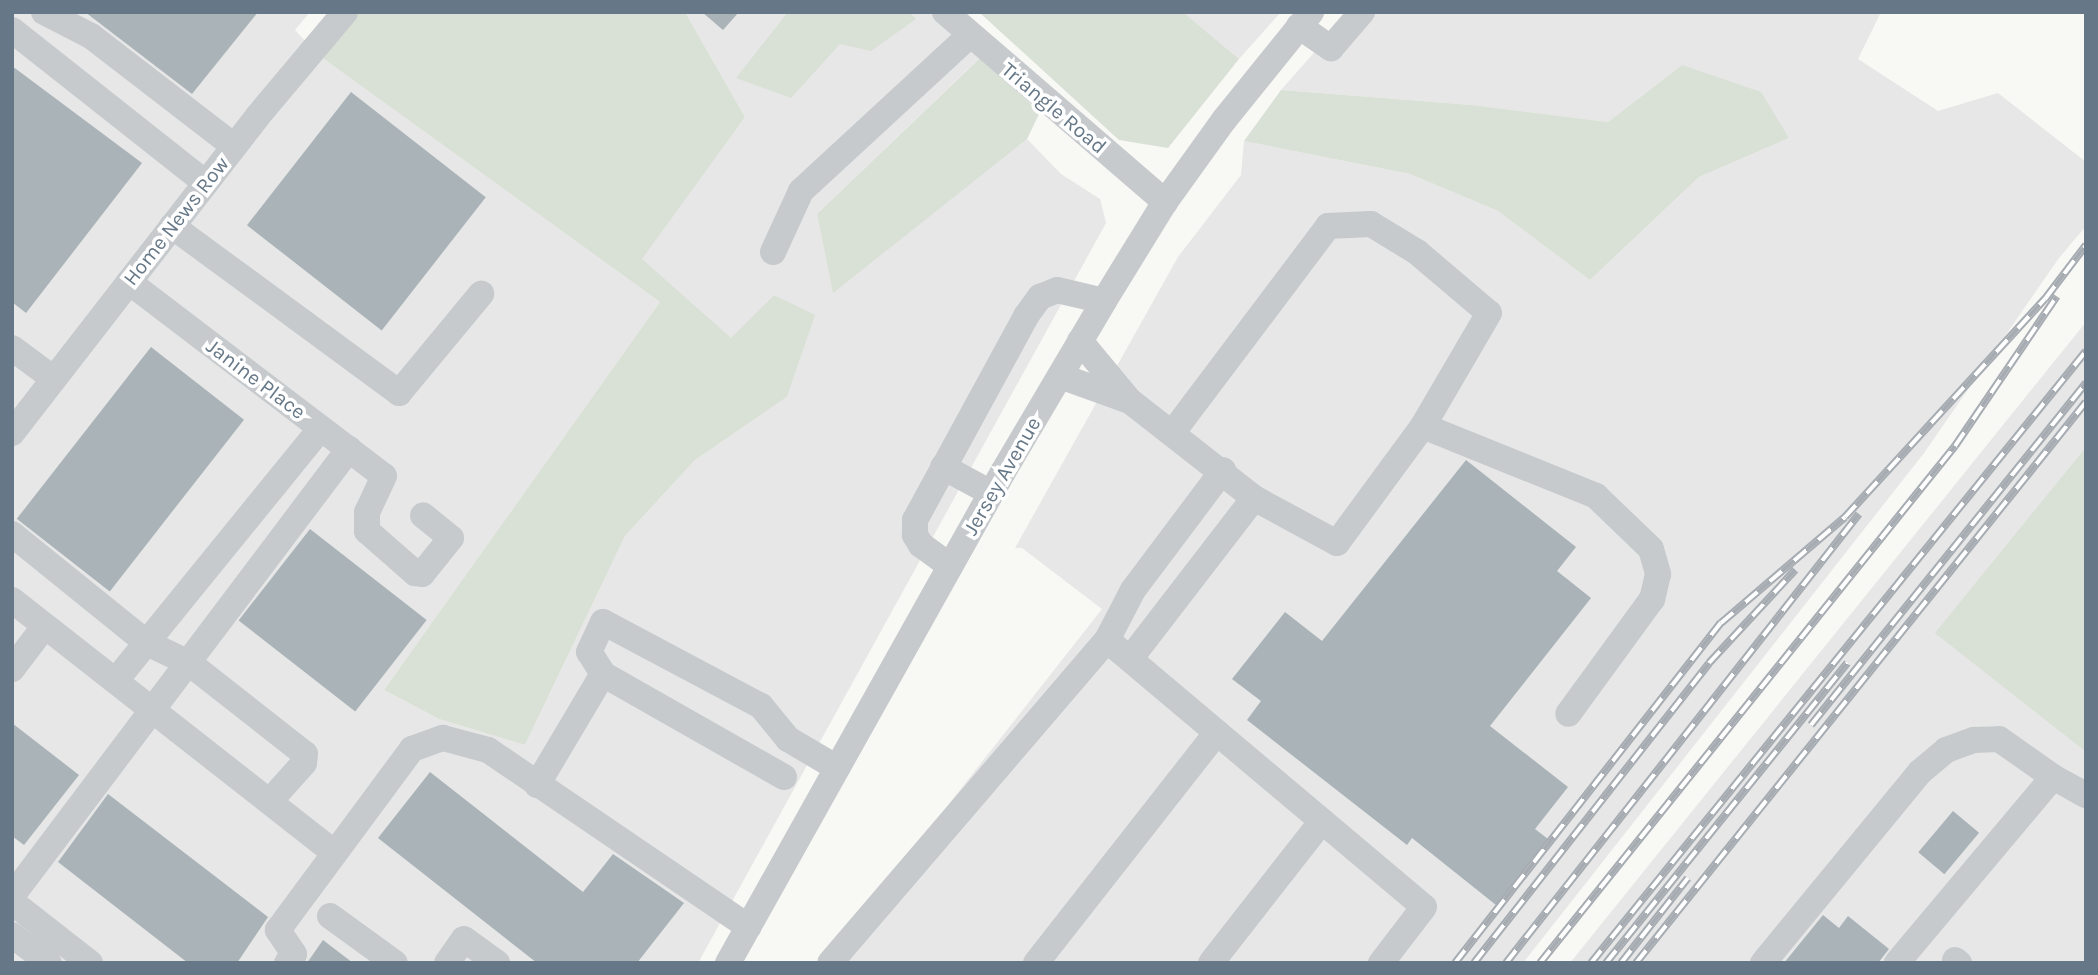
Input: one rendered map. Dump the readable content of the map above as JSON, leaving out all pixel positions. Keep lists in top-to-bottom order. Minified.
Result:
{"streets":{"street":["Triangle Road","Home News Row","Janine Place","Jersey Avenue"]},"crossings":[["Triangle Road","Jersey Avenue"],["Home News Row","Janine Place"]]}
